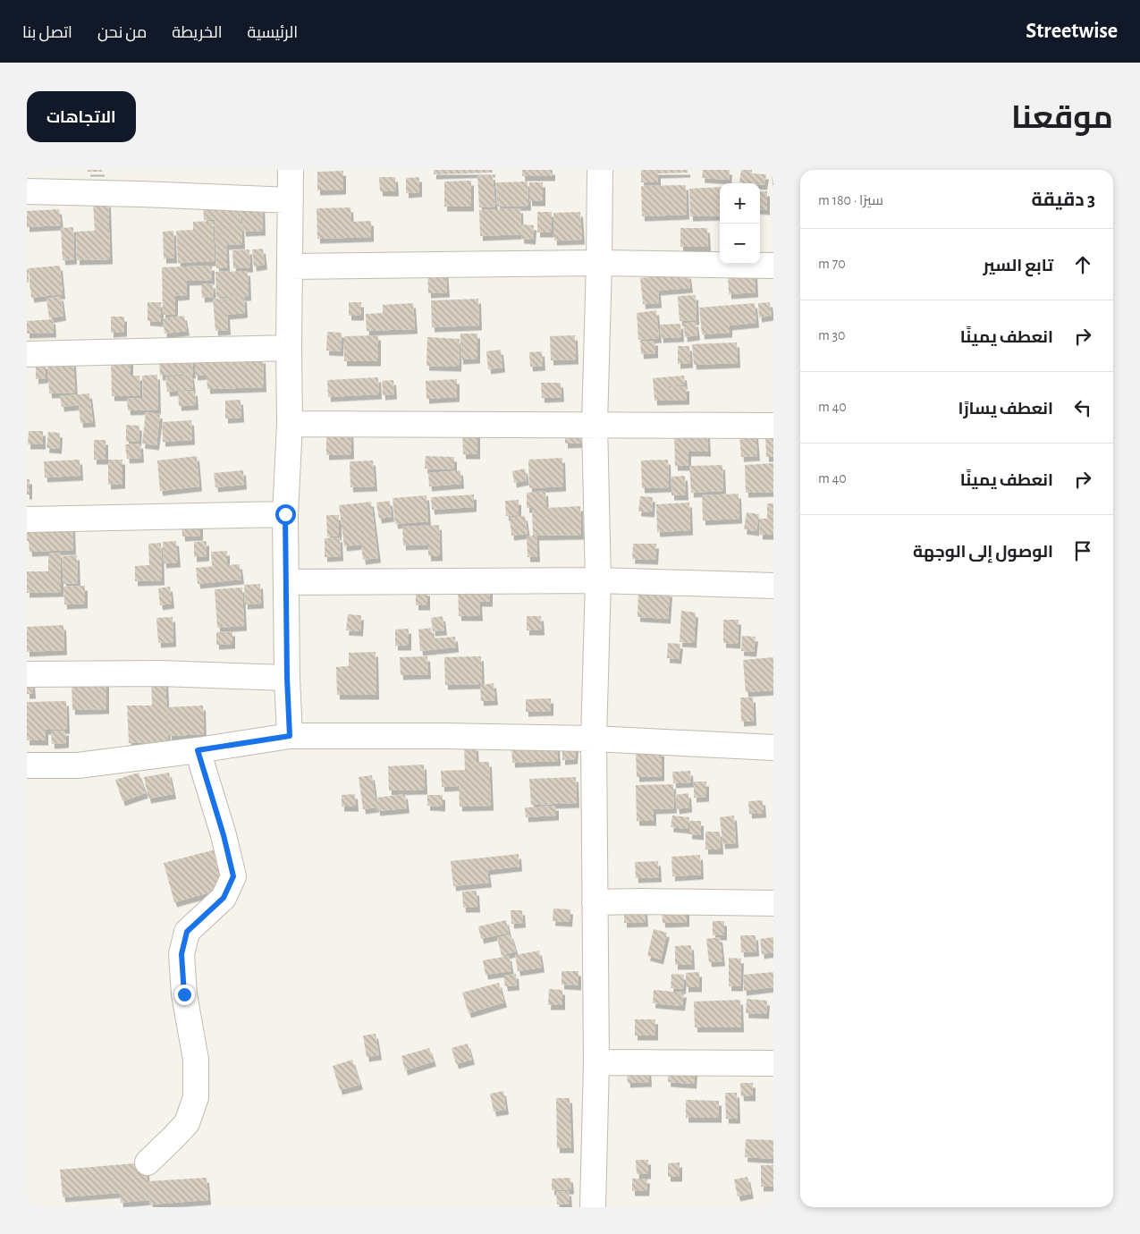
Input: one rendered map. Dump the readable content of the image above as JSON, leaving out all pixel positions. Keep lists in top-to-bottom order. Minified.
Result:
{"page":{"header":"Streetwise","nav":["الرئيسية","الخريطة","من نحن","اتصل بنا"],"title":"موقعنا","buttons":"الاتجاهات","heading":["3 دقيقة","سيرًا · 180 m"],"map_buttons":["+","−"],"list":[["تابع السير","70 m"],["انعطف يمينًا","30 m"],["انعطف يسارًا","40 m"],["انعطف يمينًا","40 m"],"الوصول إلى الوجهة"]}}
